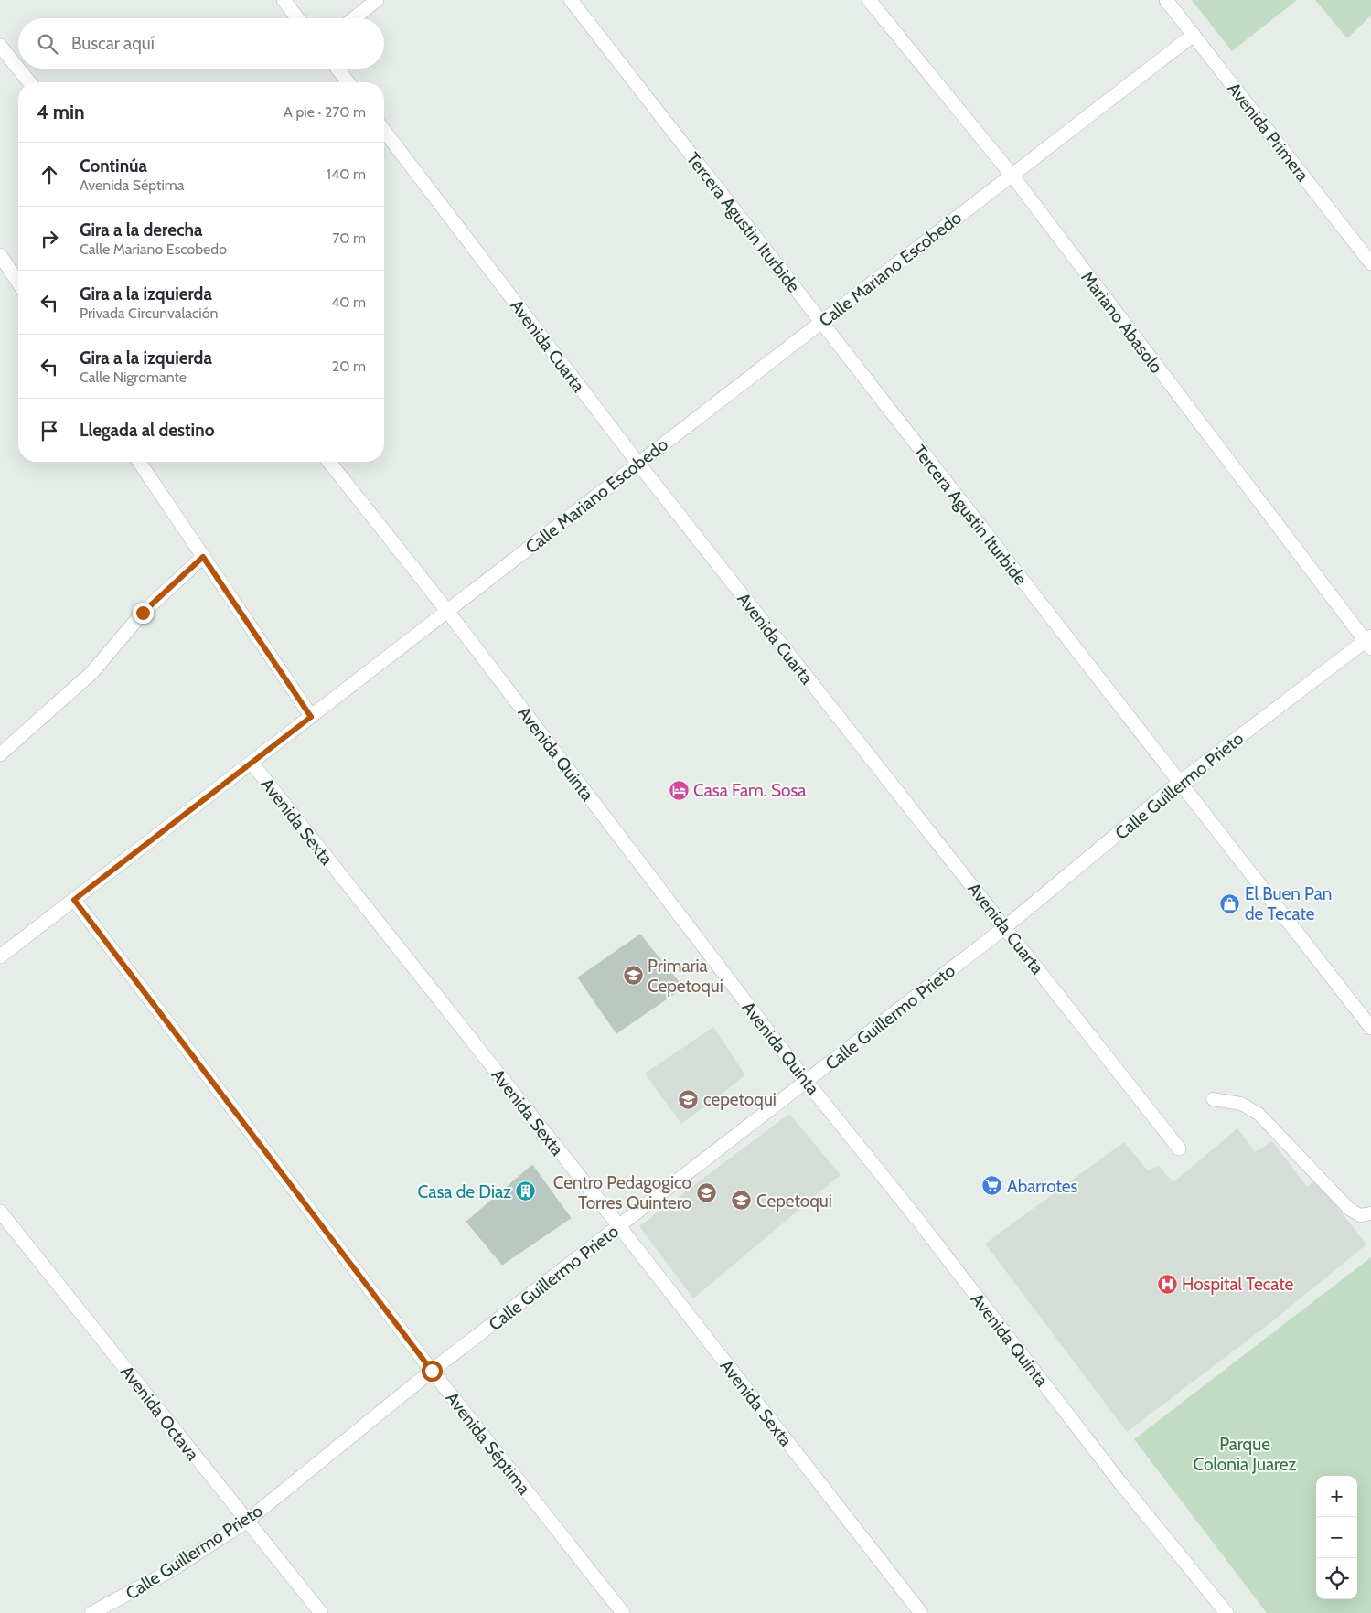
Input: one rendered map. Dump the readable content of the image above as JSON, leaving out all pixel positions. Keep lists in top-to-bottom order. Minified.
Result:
{"streets":{"street":["Avenida Primera","Tercera Agustin Iturbide","Calle Mariano Escobedo","Mariano Abasolo","Avenida Cuarta","Avenida Quinta","Calle Guillermo Prieto","Avenida Sexta","Avenida Octava","Avenida Séptima"]},"crossings":[["Avenida Primera","Calle Mariano Escobedo"],["Tercera Agustin Iturbide","Calle Mariano Escobedo"],["Tercera Agustin Iturbide","Calle Guillermo Prieto"],["Calle Mariano Escobedo","Mariano Abasolo"],["Calle Mariano Escobedo","Avenida Cuarta"],["Calle Mariano Escobedo","Avenida Quinta"],["Calle Mariano Escobedo","Avenida Sexta"],["Calle Mariano Escobedo","Avenida Séptima"],["Mariano Abasolo","Calle Guillermo Prieto"],["Avenida Cuarta","Calle Guillermo Prieto"],["Avenida Quinta","Calle Guillermo Prieto"],["Calle Guillermo Prieto","Avenida Sexta"],["Calle Guillermo Prieto","Avenida Octava"],["Calle Guillermo Prieto","Avenida Séptima"]],"parks":["Parque Colonia Juarez"],"places":{"hotel":["Casa Fam. Sosa"],"shop":["El Buen Pan de Tecate"],"school or university":["Primaria Cepetoqui","cepetoqui","Centro Pedagogico Torres Quintero","Cepetoqui"],"supermarket":["Abarrotes"],"building":["Casa de Diaz"],"hospital":["Hospital Tecate"]},"page":{"search":"Buscar aquí","heading":["4 min","A pie · 270 m"],"list":[["Continúa","Avenida Séptima","140 m"],["Gira a la derecha","Calle Mariano Escobedo","70 m"],["Gira a la izquierda","Privada Circunvalación","40 m"],["Gira a la izquierda","Calle Nigromante","20 m"],"Llegada al destino"],"map_buttons":["+","−"]}}
